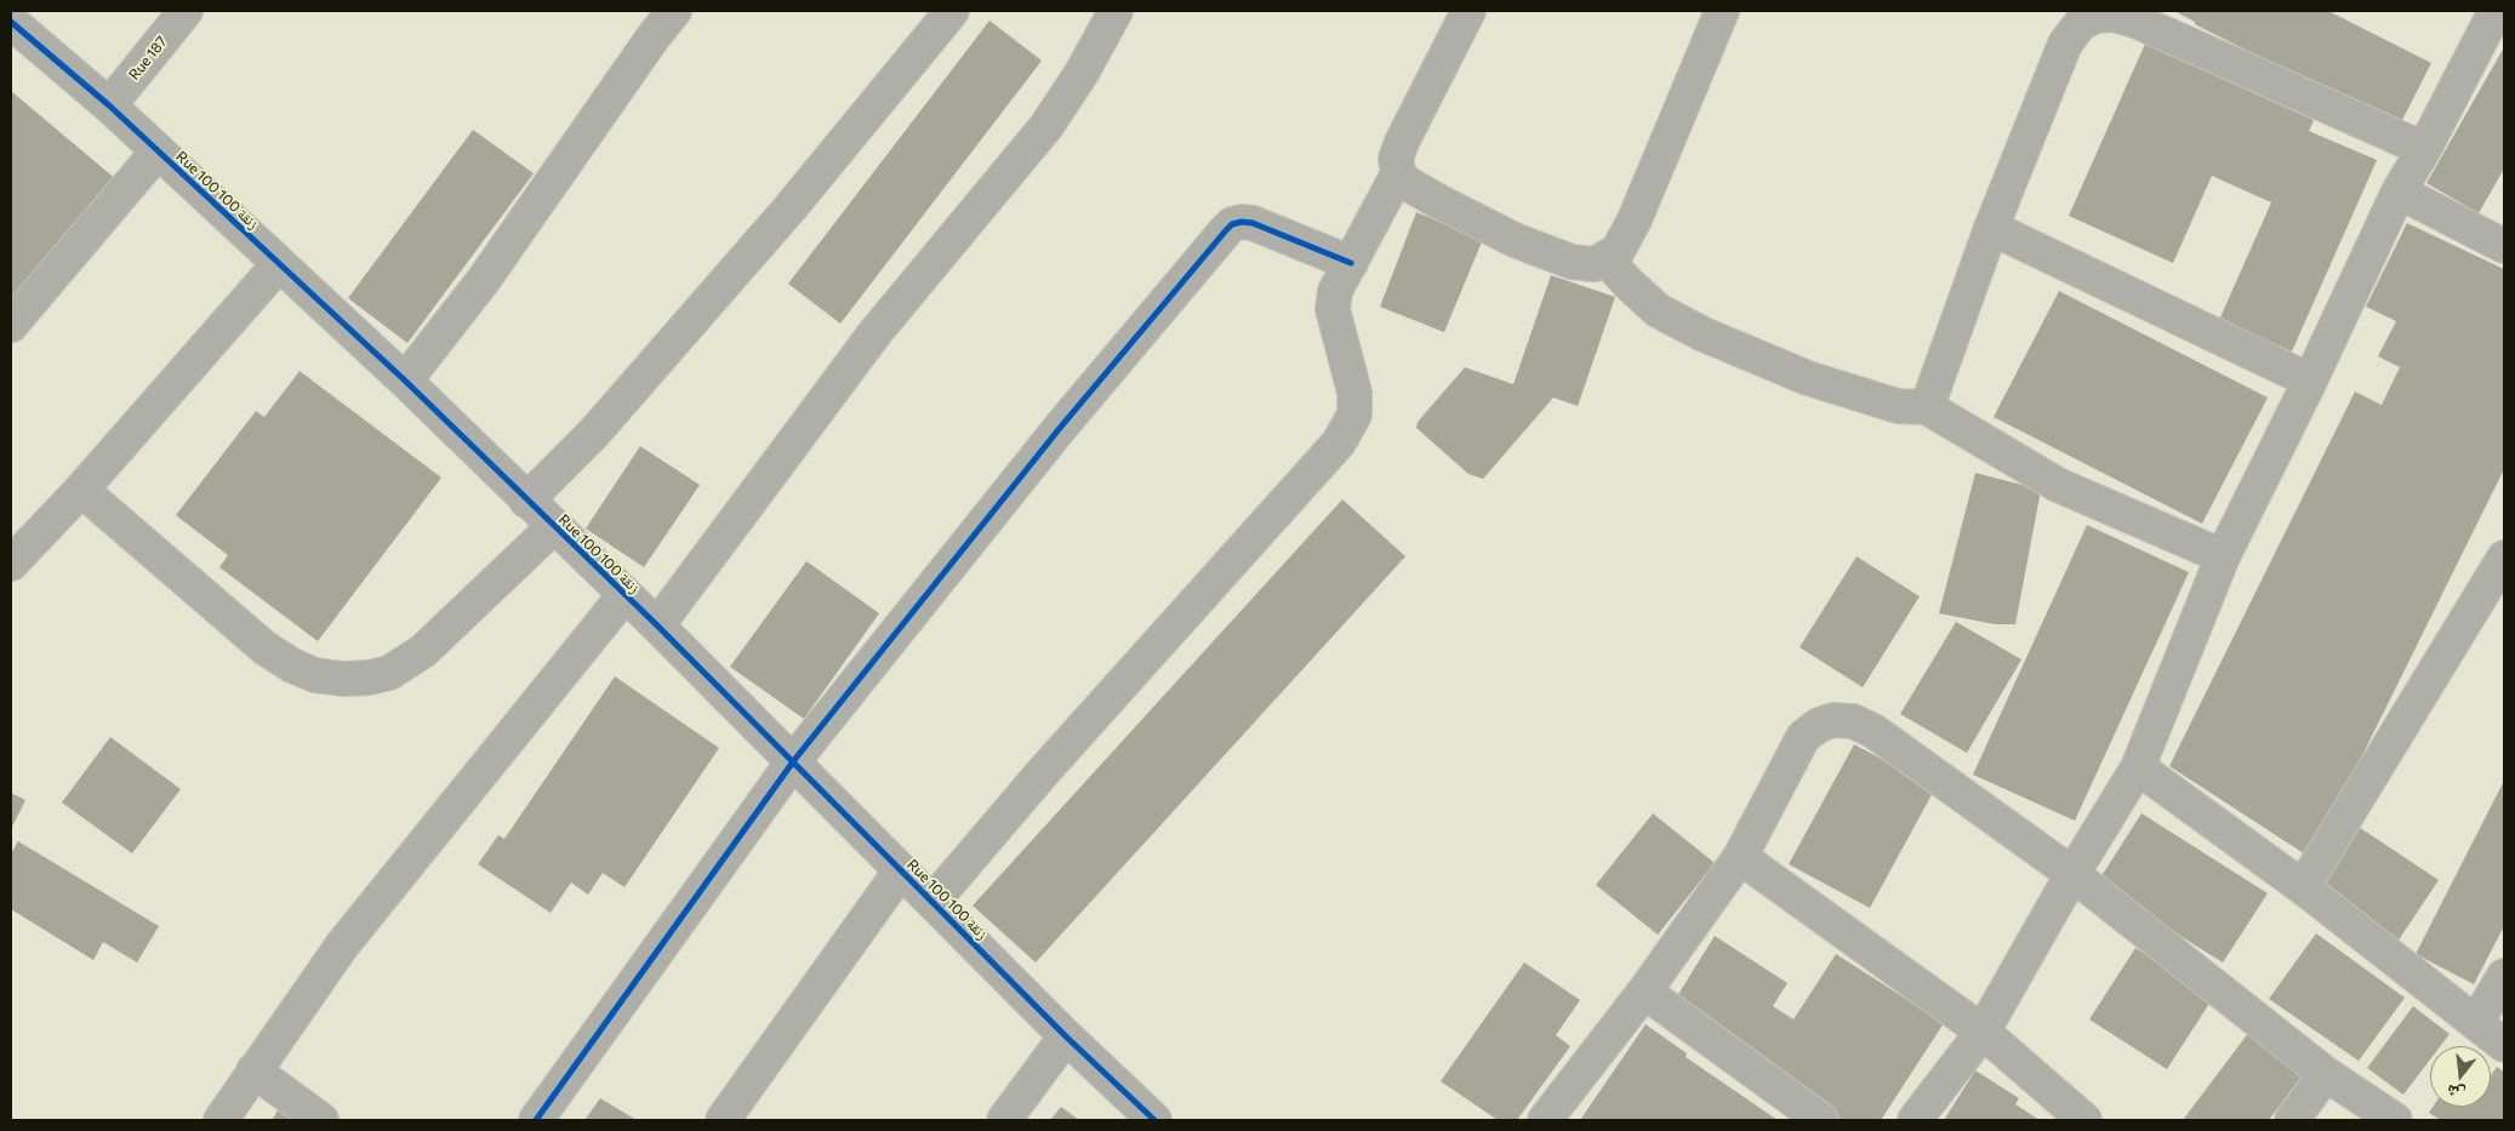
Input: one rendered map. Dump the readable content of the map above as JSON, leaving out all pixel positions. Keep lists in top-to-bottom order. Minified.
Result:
{"streets":{"street":["Rue 187","Rue 100 زنقة 100"]},"crossings":[["Rue 187","Rue 100 زنقة 100"]],"north":"bottom"}
